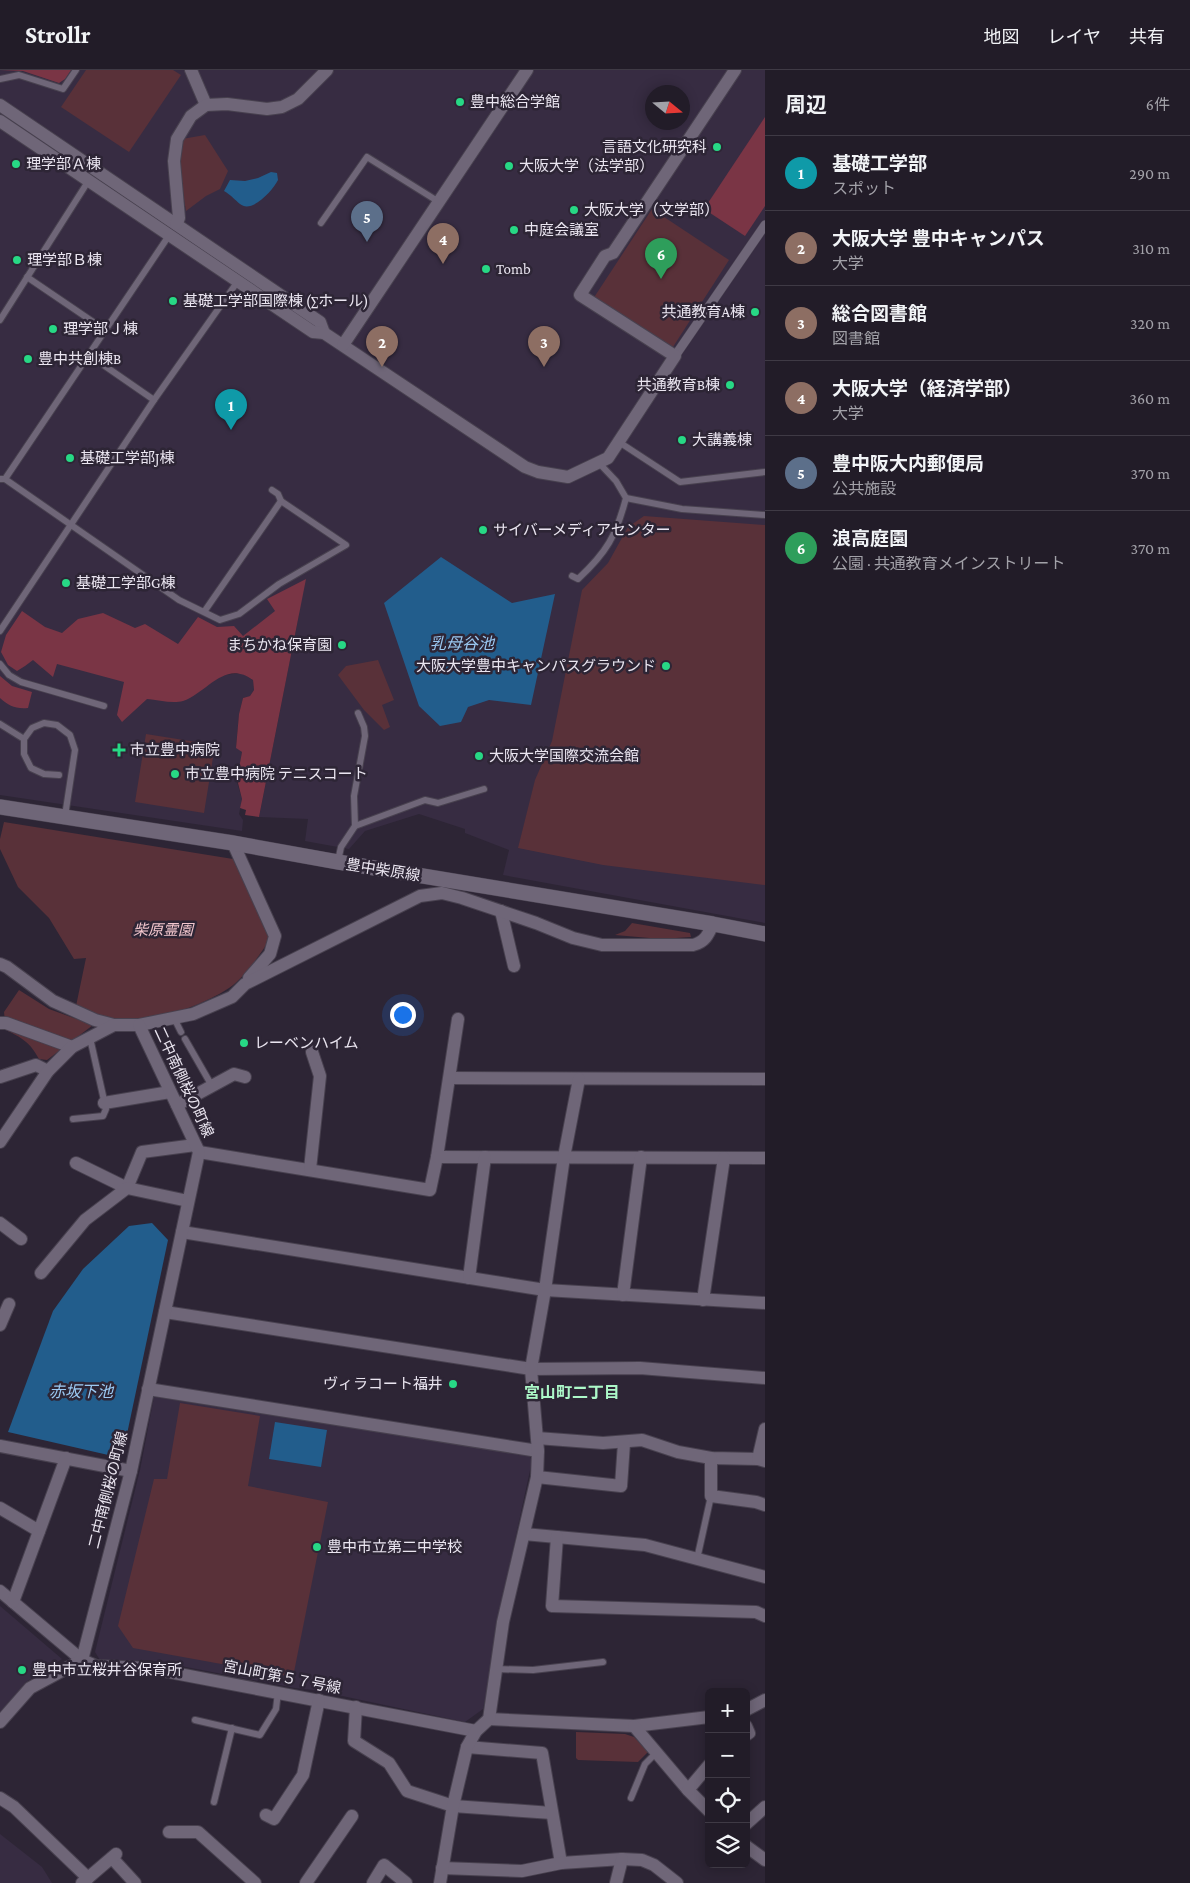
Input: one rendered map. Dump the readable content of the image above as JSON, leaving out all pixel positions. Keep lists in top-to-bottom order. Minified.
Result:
{"streets":{"street":["豊中柴原線","二中南側桜の町線","宮山町第５７号線"]},"crossings":[["豊中柴原線","二中南側桜の町線"],["二中南側桜の町線","宮山町第５７号線"]],"districts":["宮山町二丁目"],"water":["乳母谷池","赤坂下池"],"parks":["柴原霊園"],"places":{"other":["豊中総合学館","言語文化研究科","理学部Ａ棟","大阪大学（法学部）","大阪大学（文学部）","中庭会議室","理学部Ｂ棟","Tomb","基礎工学部国際棟 (Σホール)","共通教育A棟","理学部Ｊ棟","豊中共創棟B","共通教育B棟","大講義棟","基礎工学部J棟","サイバーメディアセンター","基礎工学部G棟","まちかね保育園","大阪大学豊中キャンパスグラウンド","大阪大学国際交流会館","市立豊中病院 テニスコート","レーベンハイム","ヴィラコート福井","豊中市立第二中学校","豊中市立桜井谷保育所"],"health":["市立豊中病院"]},"north":"right","page":{"header":"Strollr","nav":["地図","レイヤ","共有"],"heading":["周辺","6件"],"list":[{"mark":"1","name":"基礎工学部","note":"スポット","value":"290 m"},{"mark":"2","name":"大阪大学 豊中キャンパス","note":"大学","value":"310 m"},{"mark":"3","name":"総合図書館","note":"図書館","value":"320 m"},{"mark":"4","name":"大阪大学（経済学部）","note":"大学","value":"360 m"},{"mark":"5","name":"豊中阪大内郵便局","note":"公共施設","value":"370 m"},{"mark":"6","name":"浪高庭園","note":"公園 · 共通教育メインストリート","value":"370 m"}],"pins":["5","4","6","2","3","1"],"map_buttons":["+","−"]}}
